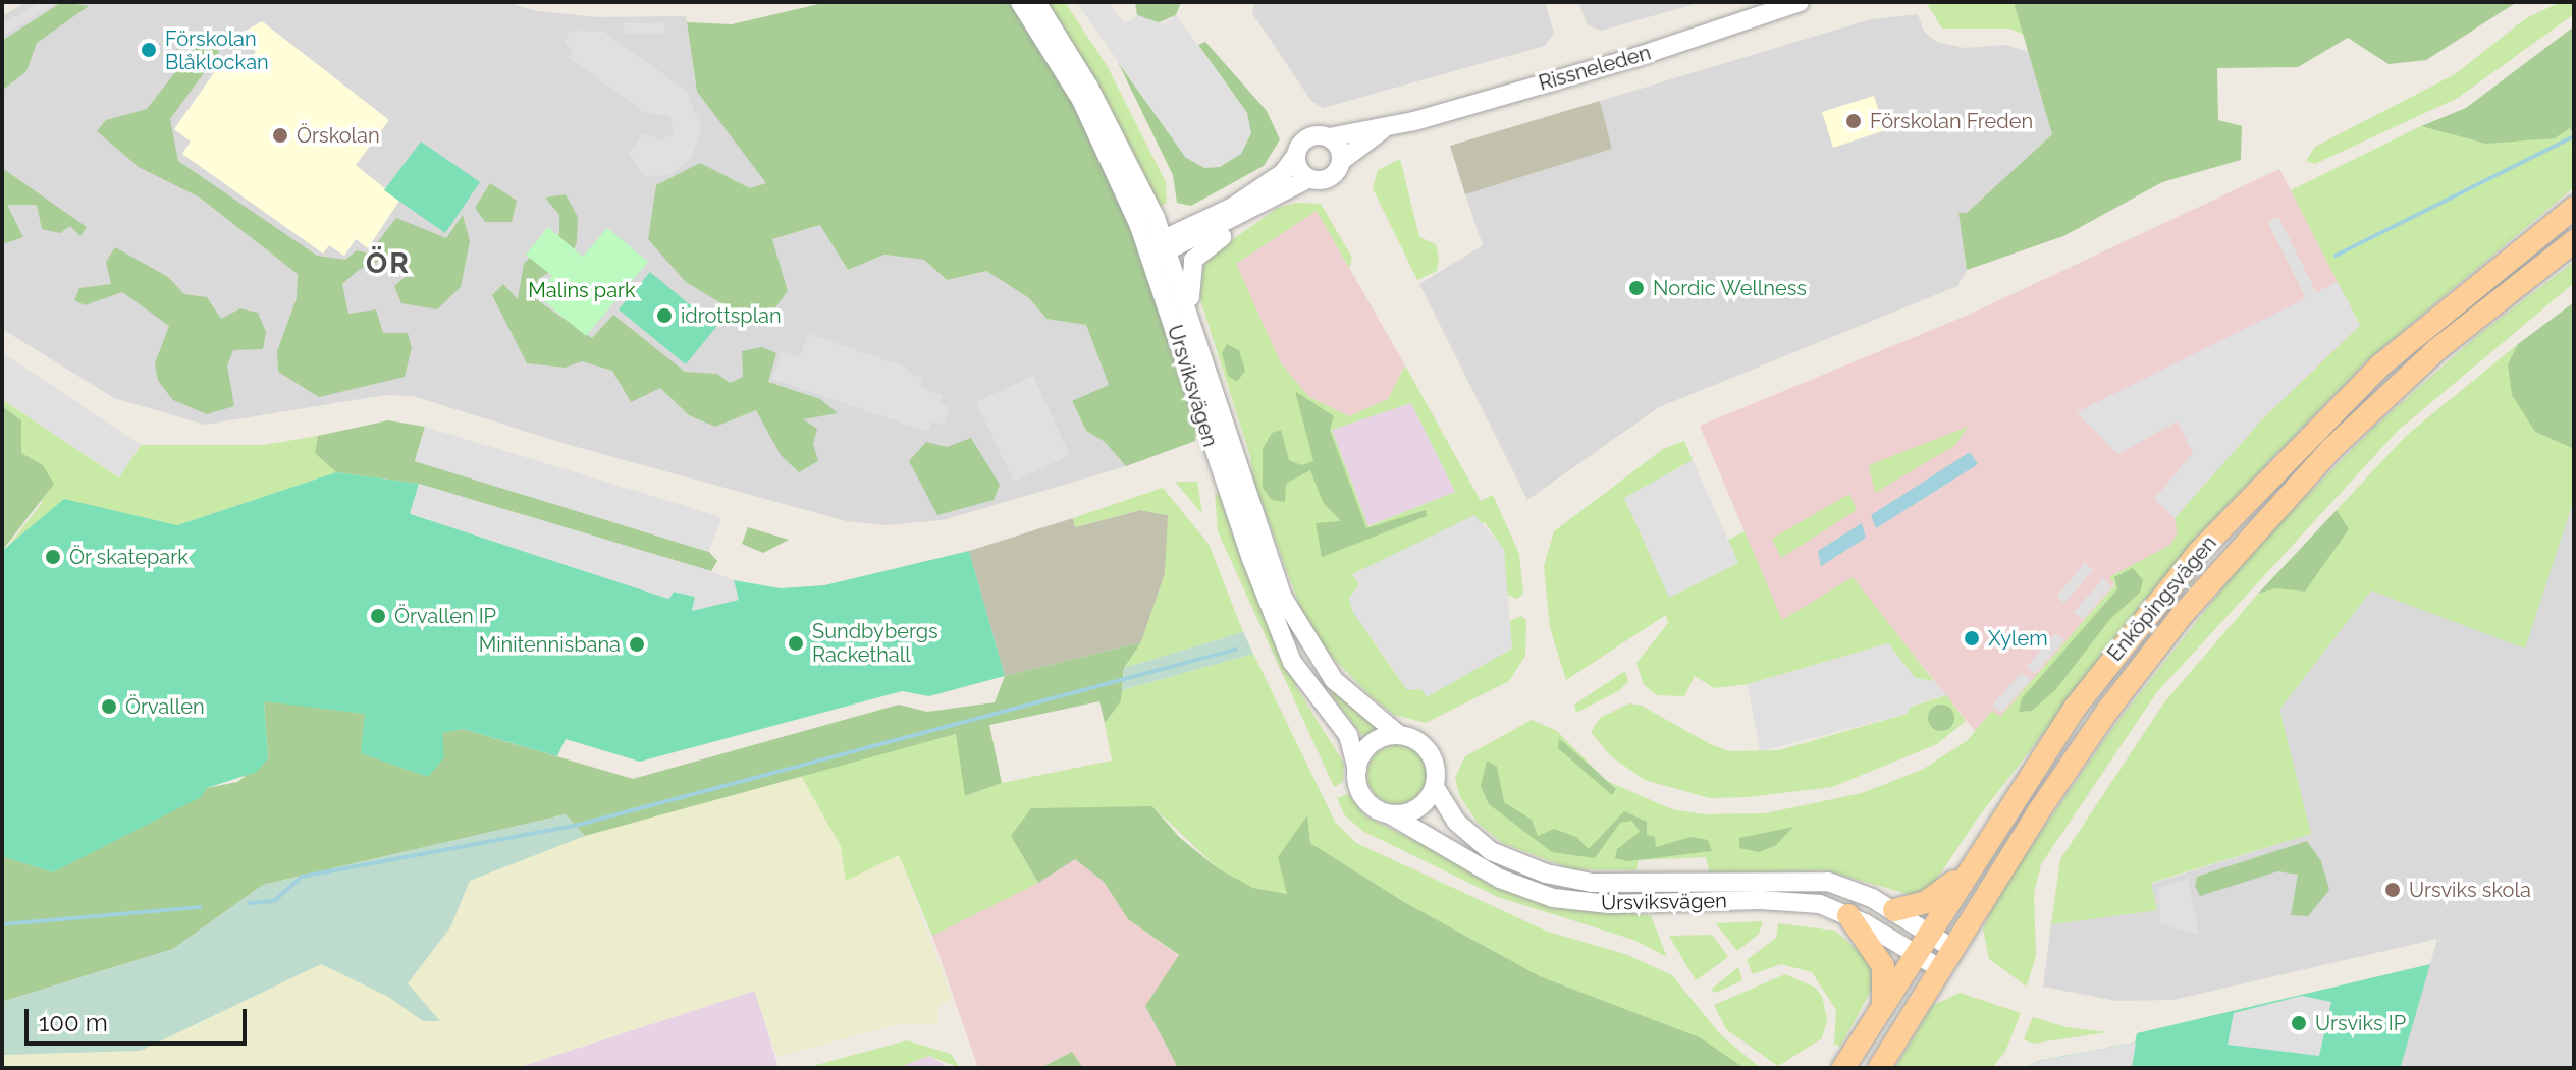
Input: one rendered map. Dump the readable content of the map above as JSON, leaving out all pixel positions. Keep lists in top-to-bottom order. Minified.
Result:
{"streets":{"main road":["Enköpingsvägen"],"street":["Rissneleden","Ursviksvägen"]},"crossings":[["Ursviksvägen","Enköpingsvägen"]],"districts":["ÖR"],"parks":["Malins park"],"places":["Förskolan Blåklockan","Förskolan Freden","Örskolan","Nordic Wellness","idrottsplan","Ör skatepark","Örvallen IP","Xylem","Sundbybergs Rackethall","Minitennisbana","Örvallen","Ursviks skola","Ursviks IP"],"scale_bar":"100 m"}
